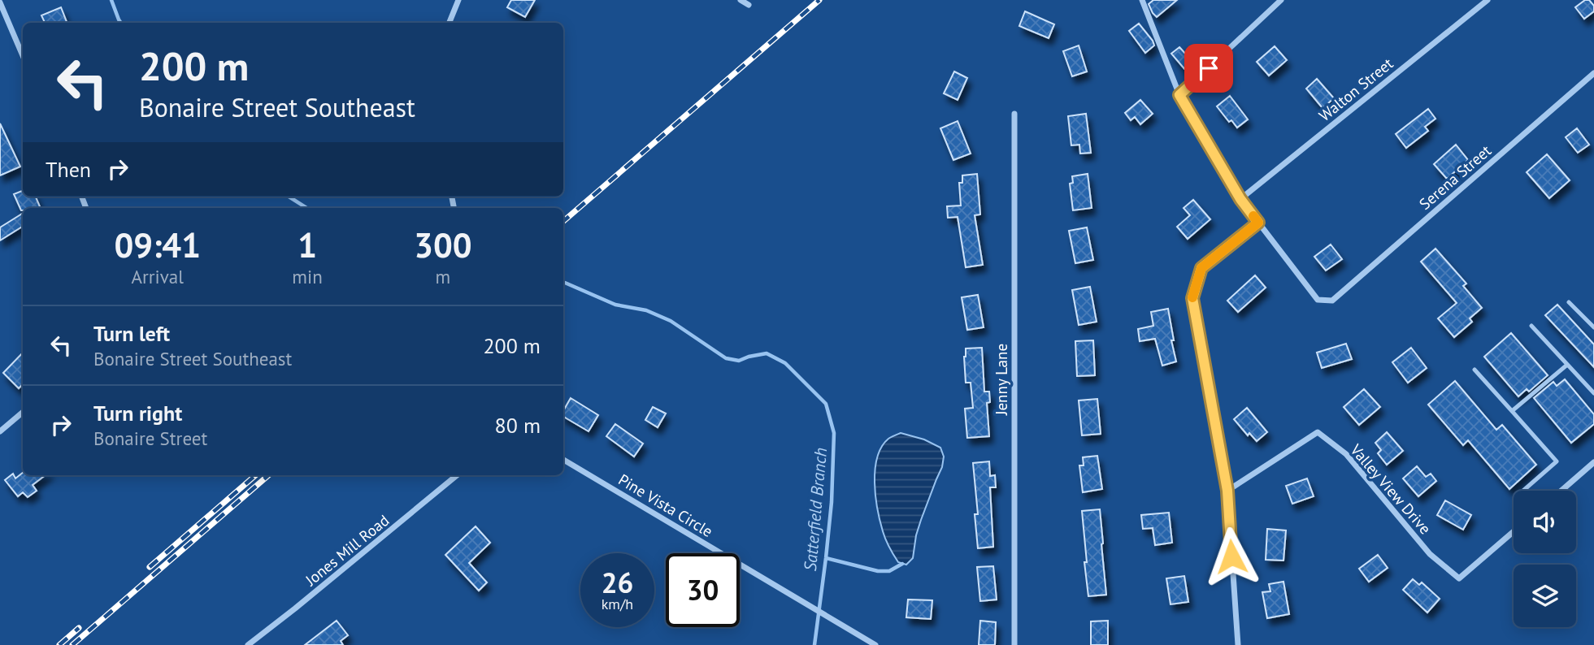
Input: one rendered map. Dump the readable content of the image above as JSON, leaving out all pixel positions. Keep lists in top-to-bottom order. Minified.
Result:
{"streets":{"street":["Walton Street","Serena Street","Jenny Lane","Valley View Drive","Pine Vista Circle","Jones Mill Road"]},"water":["Satterfield Branch"],"page":{"turn":["200 m","Bonaire Street Southeast"],"then":"Then","eta":["09:41","Arrival","1","min","300","m"],"list":[{"name":"Turn left","note":"Bonaire Street Southeast","value":"200 m"},{"name":"Turn right","note":"Bonaire Street","value":"80 m"}],"speed":"26 km/h","limit":"30"}}
